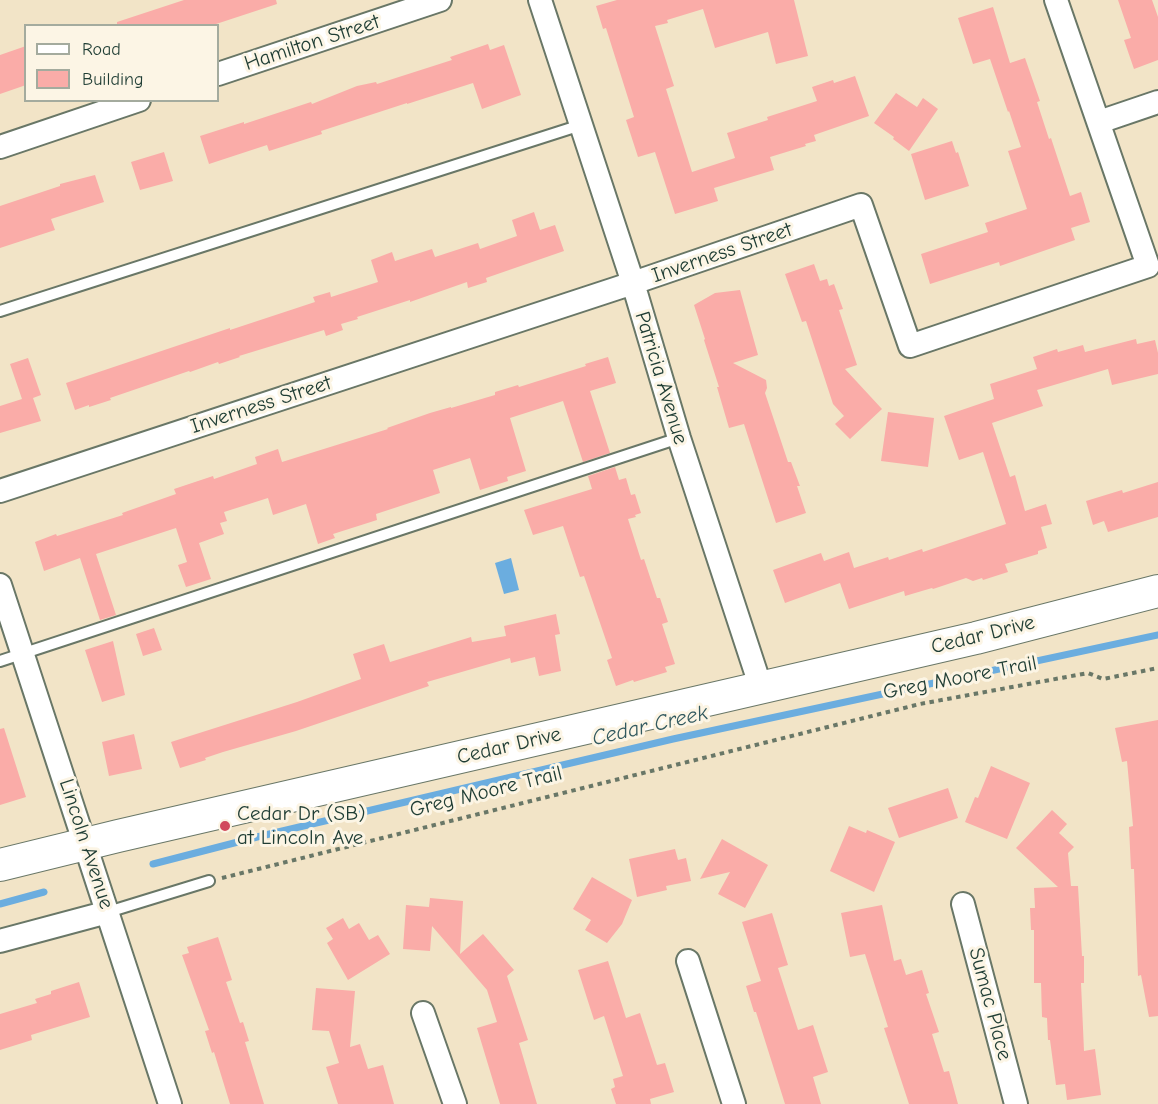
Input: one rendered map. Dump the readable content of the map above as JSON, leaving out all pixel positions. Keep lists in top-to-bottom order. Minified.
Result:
{"streets":{"street":["Hamilton Street","Inverness Street","Patricia Avenue","Cedar Drive","Lincoln Avenue","Sumac Place"],"path":["Greg Moore Trail"]},"crossings":[["Inverness Street","Patricia Avenue"],["Patricia Avenue","Cedar Drive"],["Cedar Drive","Lincoln Avenue"]],"water":["Cedar Creek"],"places":["Cedar Dr (SB) at Lincoln Ave"],"legend":["Road","Building"]}
